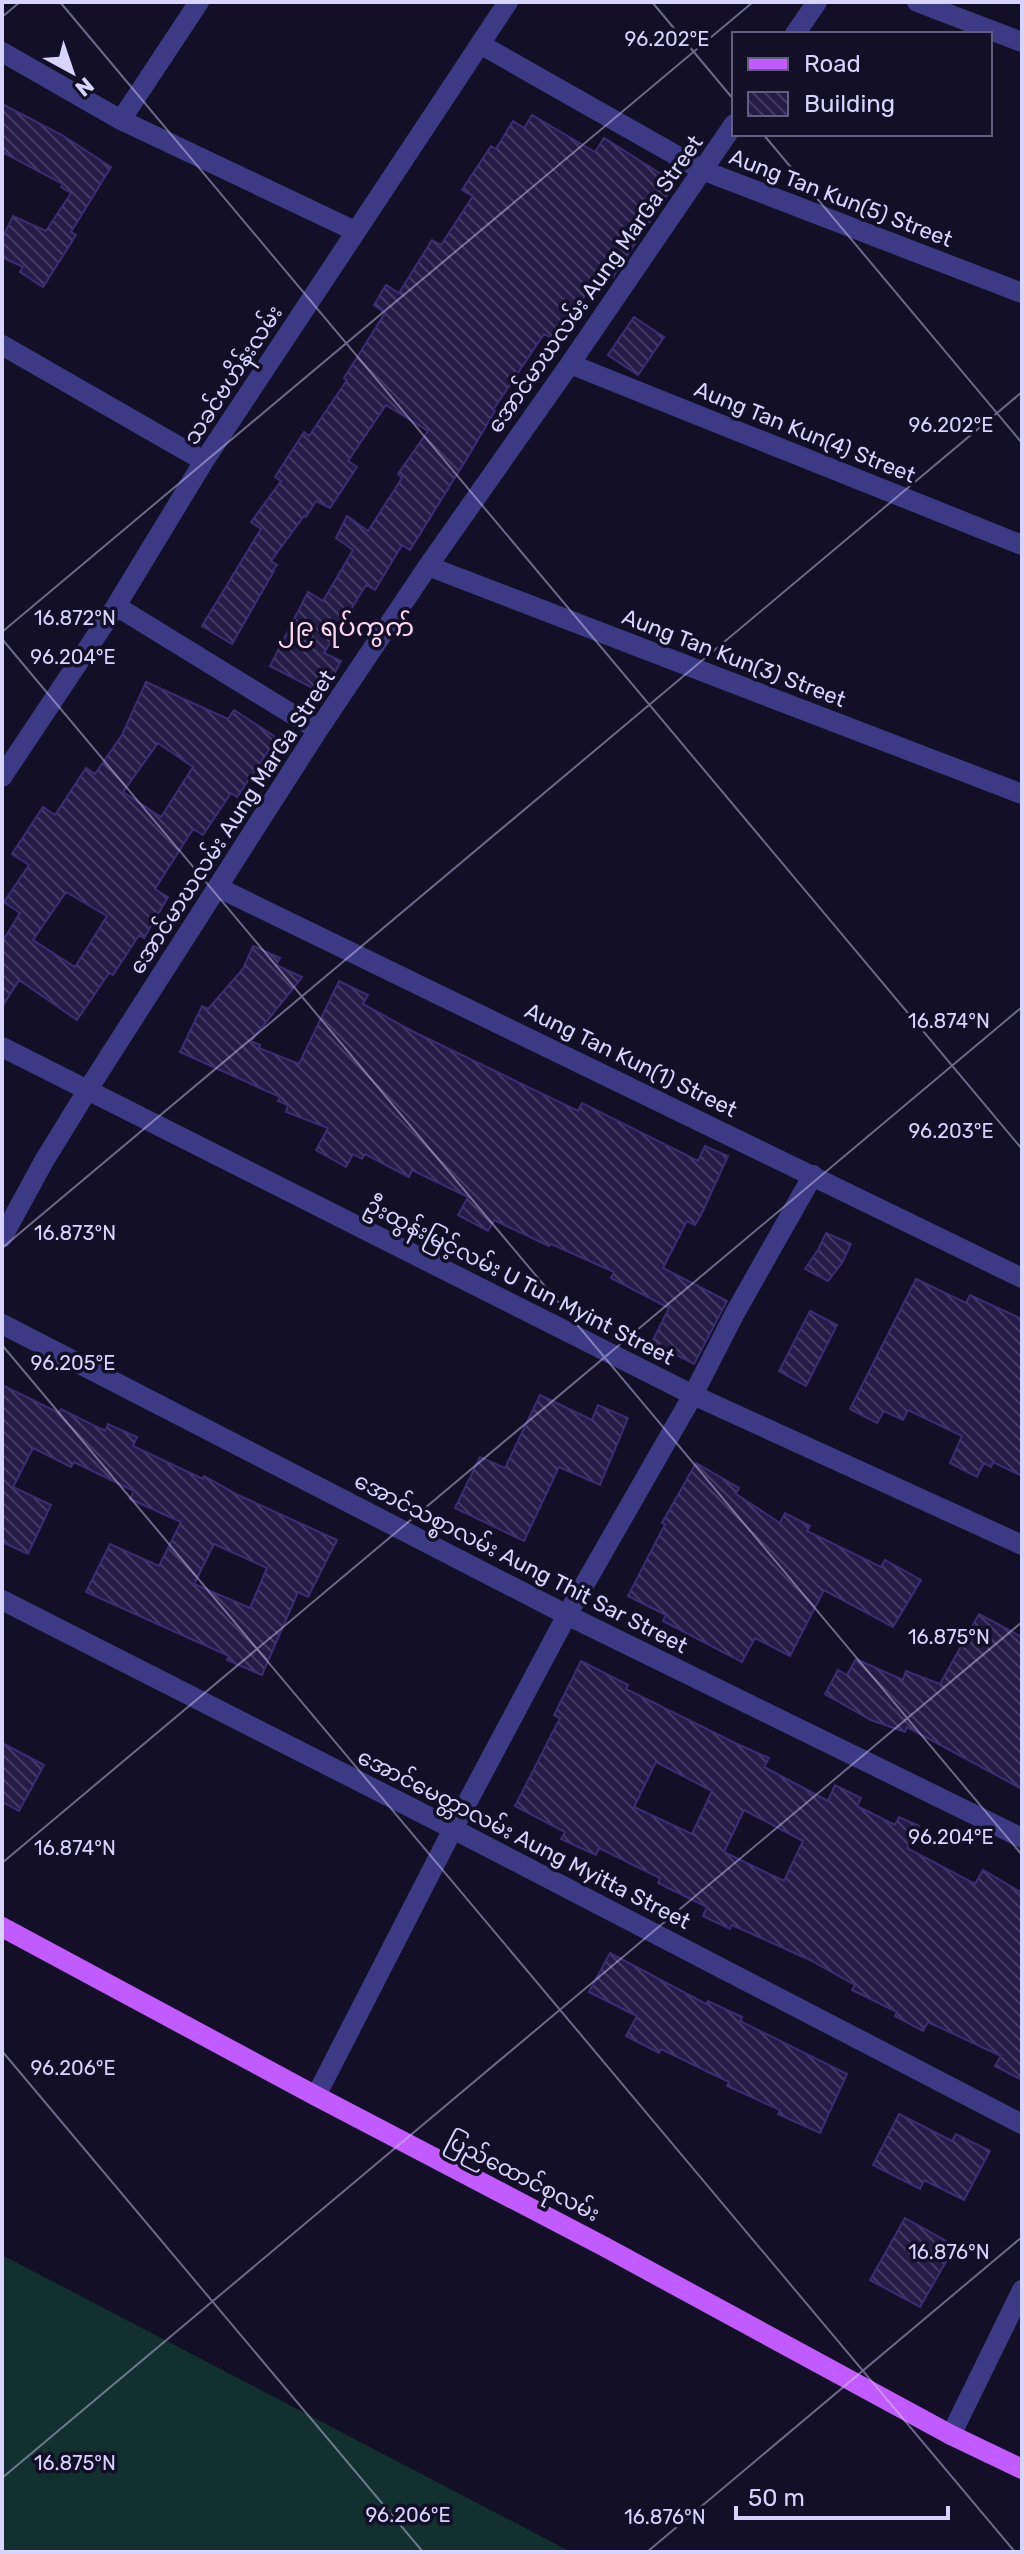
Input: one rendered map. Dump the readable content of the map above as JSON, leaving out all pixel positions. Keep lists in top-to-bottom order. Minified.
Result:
{"streets":{"main road":["ပြည်ထောင်စုလမ်း"],"street":["Aung Tan Kun(5) Street","အောင်မာဃလမ်း Aung MarGa Street","သခင်ဗဟိန်းလမ်း","Aung Tan Kun(4) Street","Aung Tan Kun(3) Street","Aung Tan Kun(1) Street","ဦးထွန်းမြင့်လမ်း U Tun Myint Street","အောင်သစ္စာလမ်း Aung Thit Sar Street","အောင်မေတ္တာလမ်း Aung Myitta Street"]},"crossings":[["Aung Tan Kun(5) Street","အောင်မာဃလမ်း Aung MarGa Street"],["Aung Tan Kun(5) Street","သခင်ဗဟိန်းလမ်း"],["အောင်မာဃလမ်း Aung MarGa Street","Aung Tan Kun(4) Street"],["အောင်မာဃလမ်း Aung MarGa Street","Aung Tan Kun(3) Street"],["အောင်မာဃလမ်း Aung MarGa Street","Aung Tan Kun(1) Street"],["အောင်မာဃလမ်း Aung MarGa Street","ဦးထွန်းမြင့်လမ်း U Tun Myint Street"]],"districts":["၂၉ ရပ်ကွက်"],"legend":["Road","Building"],"scale_bar":"50 m","north":"bottom right","coordinates":["96.202°E","16.872°N","96.204°E","16.874°N","96.203°E","16.873°N","96.205°E","16.875°N","96.206°E","16.876°N"]}
